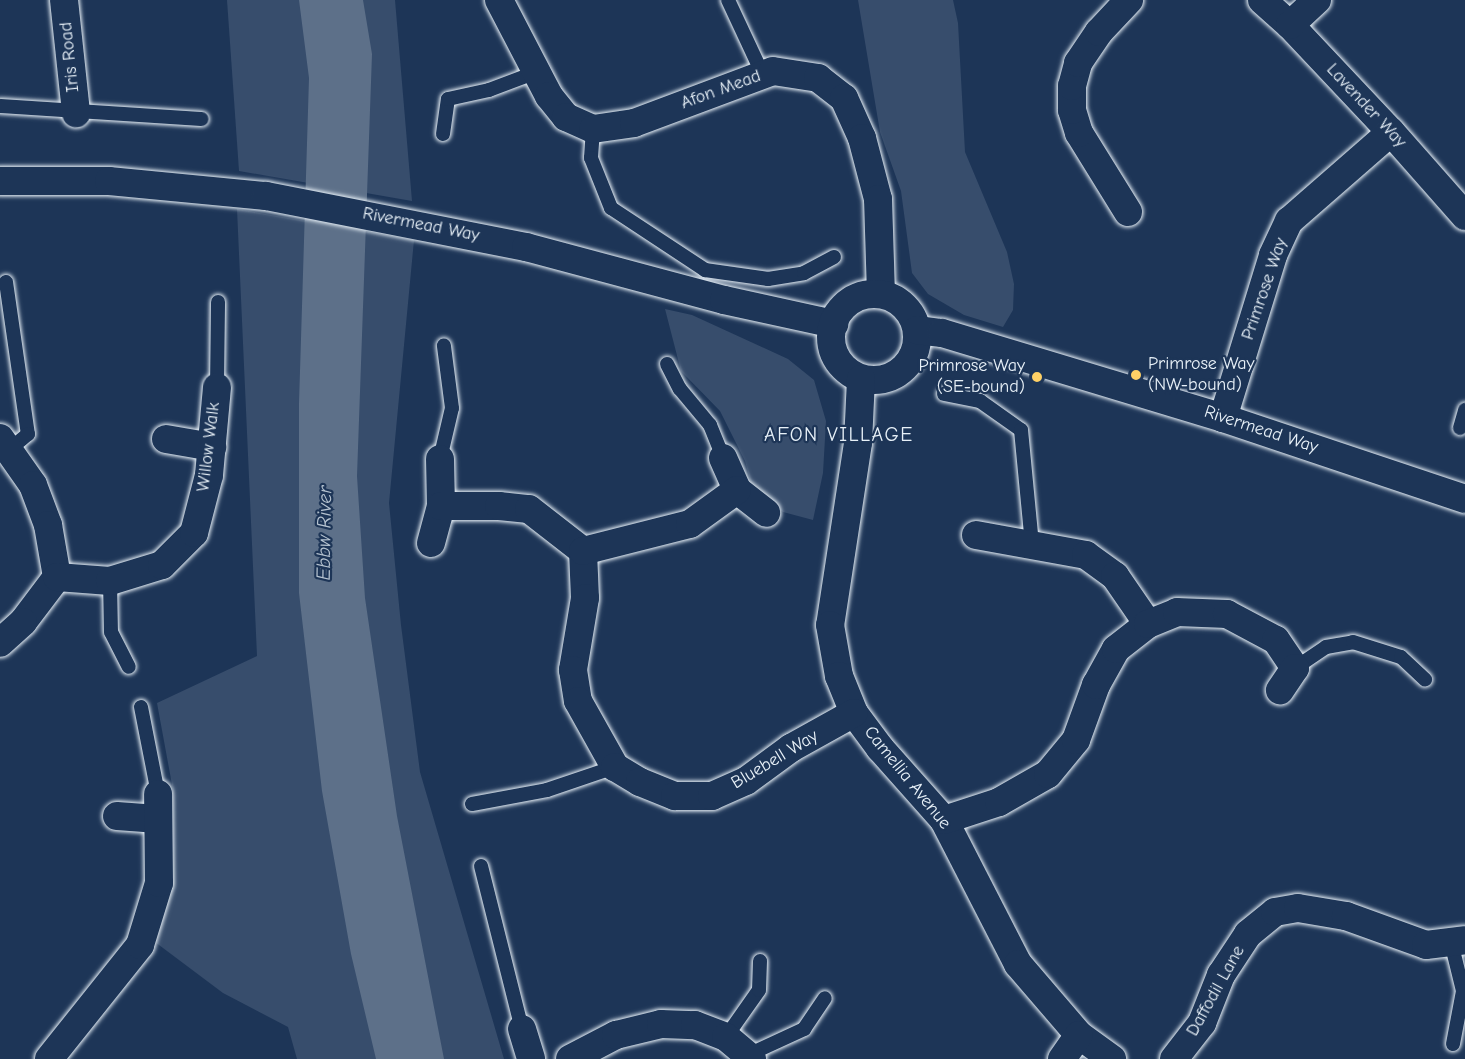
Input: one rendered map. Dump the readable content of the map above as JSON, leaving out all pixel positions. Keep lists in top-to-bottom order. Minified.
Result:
{"streets":{"street":["Iris Road","Afon Mead","Lavender Way","Rivermead Way","Primrose Way","Willow Walk","Bluebell Way","Camellia Avenue","Daffodil Lane"]},"crossings":[["Afon Mead","Rivermead Way"],["Afon Mead","Camellia Avenue"],["Lavender Way","Primrose Way"],["Rivermead Way","Primrose Way"],["Rivermead Way","Camellia Avenue"],["Bluebell Way","Camellia Avenue"]],"districts":["AFON VILLAGE"],"water":["Ebbw River"],"places":["Primrose Way (NW-bound)","Primrose Way (SE-bound)"]}
